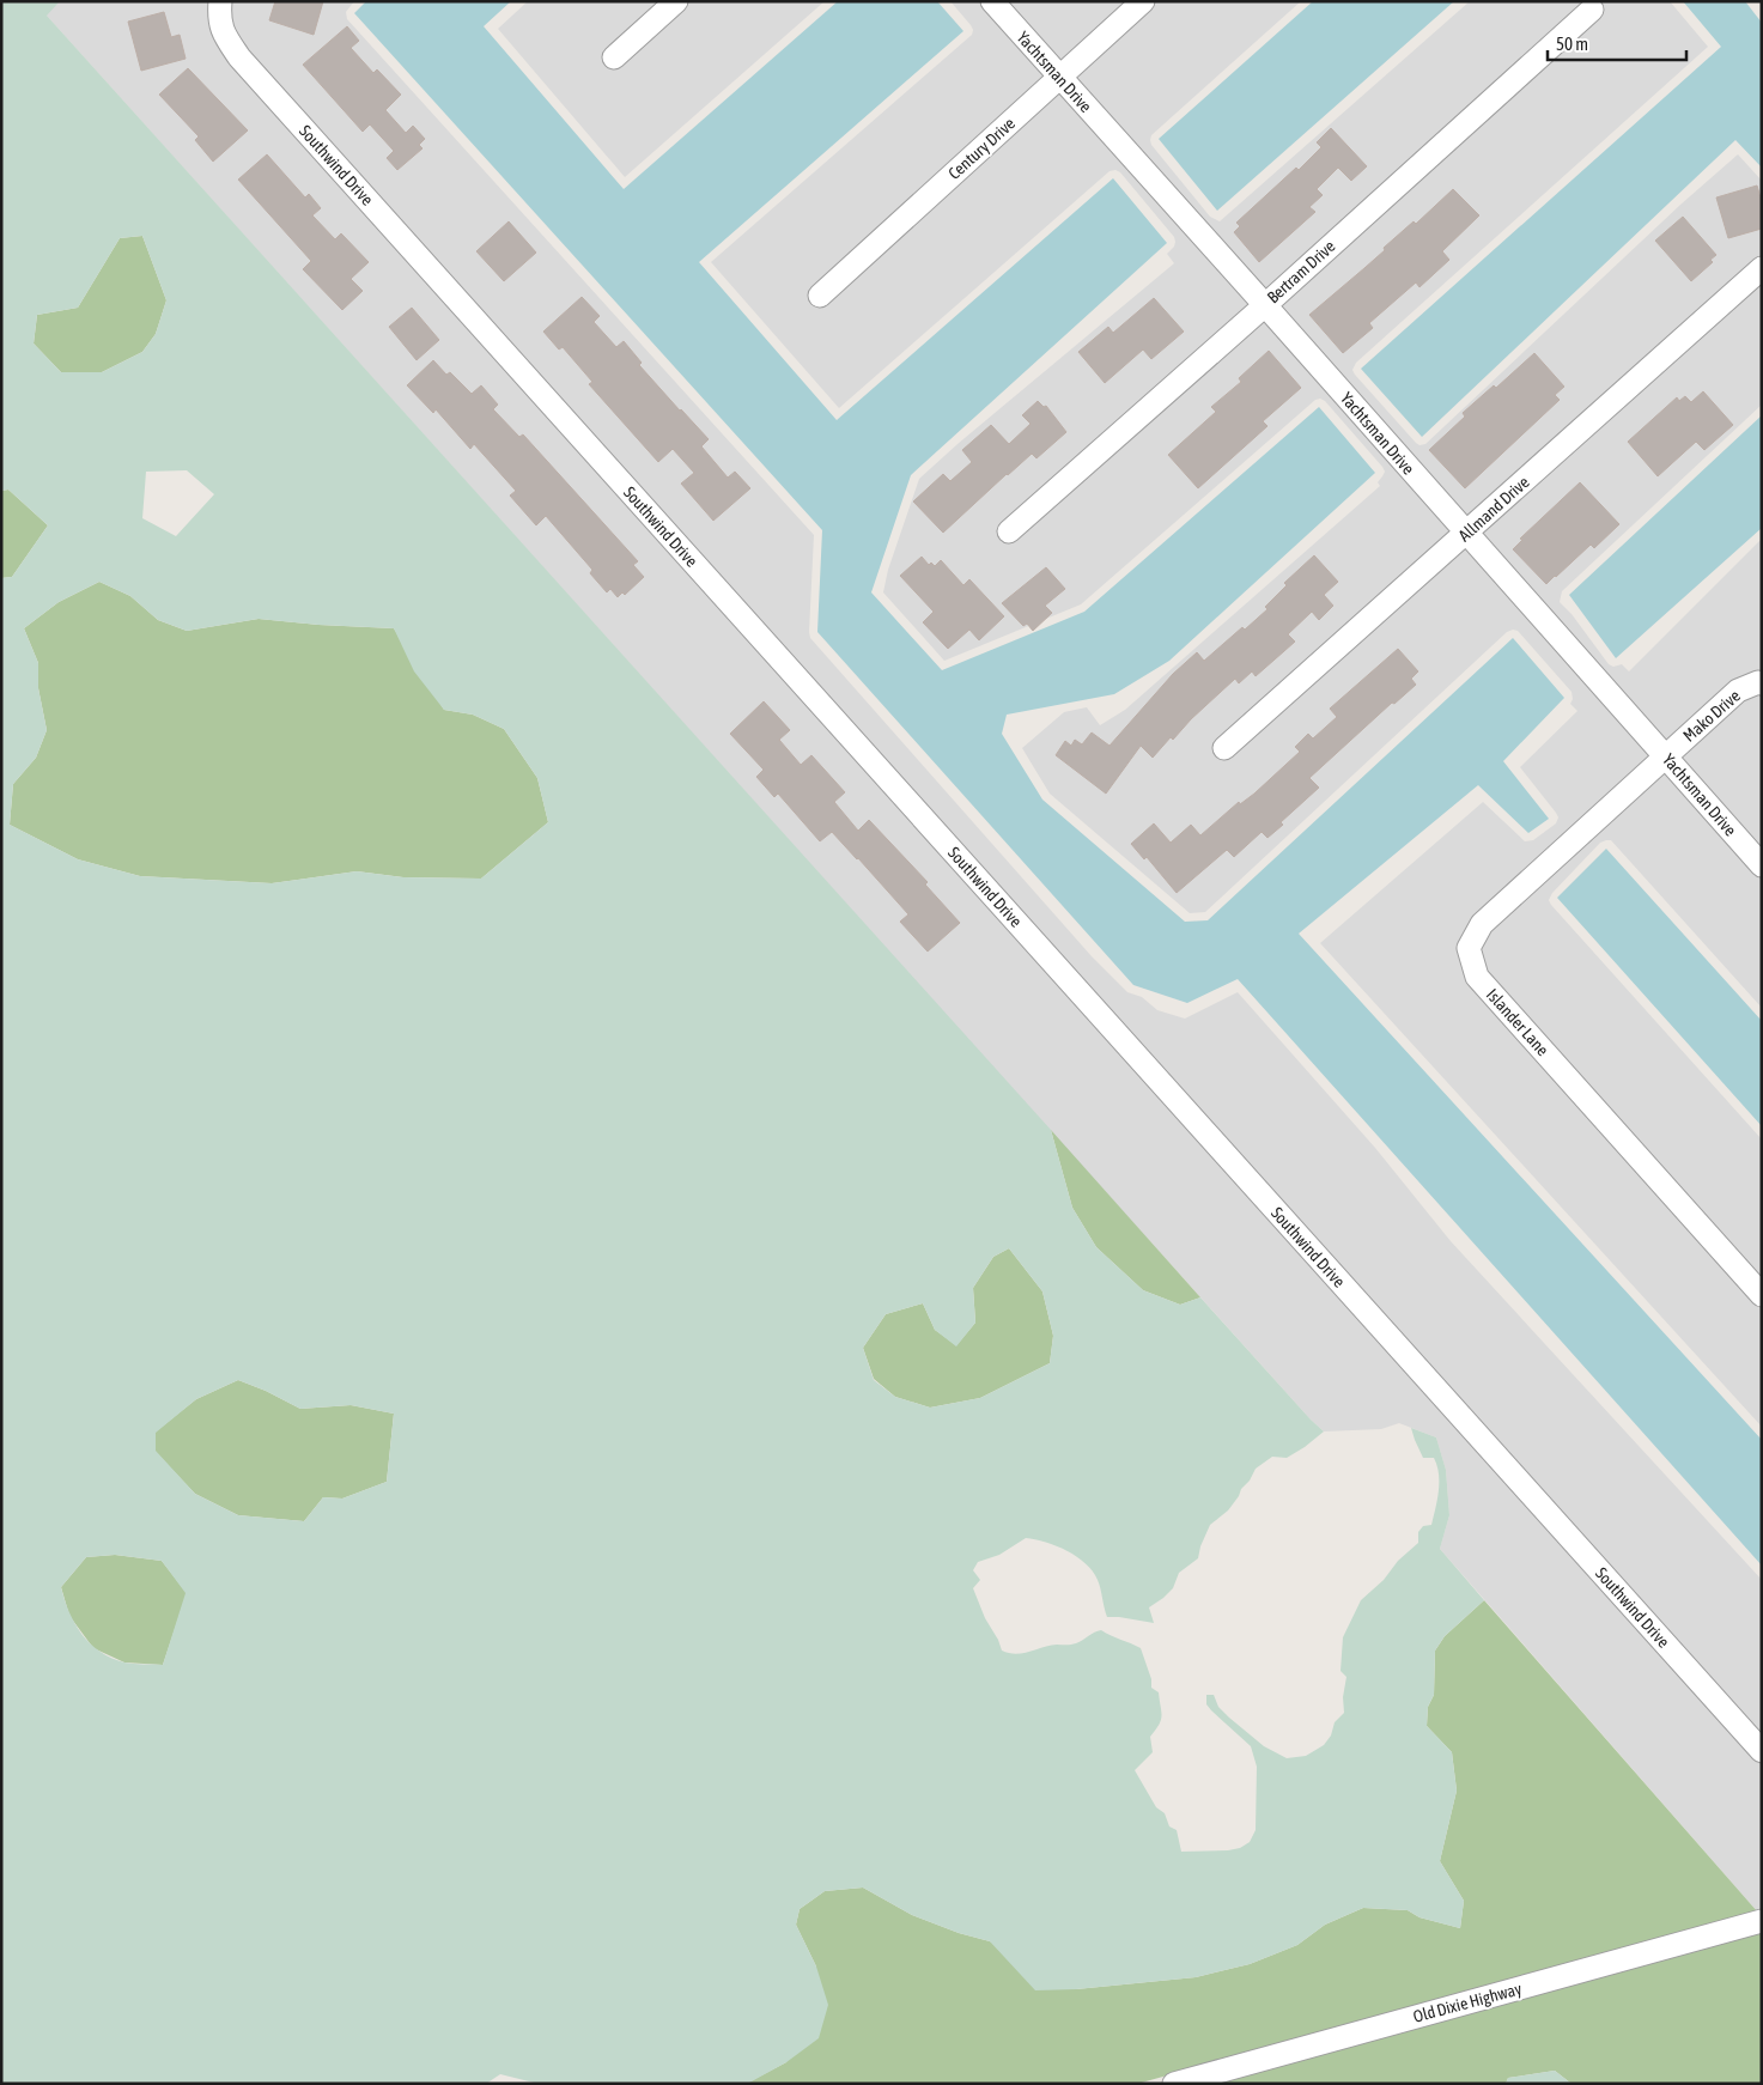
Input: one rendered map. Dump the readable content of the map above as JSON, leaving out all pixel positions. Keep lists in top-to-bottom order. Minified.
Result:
{"streets":{"street":["Yachtsman Drive","Century Drive","Southwind Drive","Bertram Drive","Allmand Drive","Mako Drive","Islander Lane","Old Dixie Highway"]},"crossings":[["Yachtsman Drive","Century Drive"],["Yachtsman Drive","Bertram Drive"],["Yachtsman Drive","Allmand Drive"],["Yachtsman Drive","Mako Drive"],["Yachtsman Drive","Islander Lane"],["Mako Drive","Islander Lane"]],"scale_bar":"50 m"}
